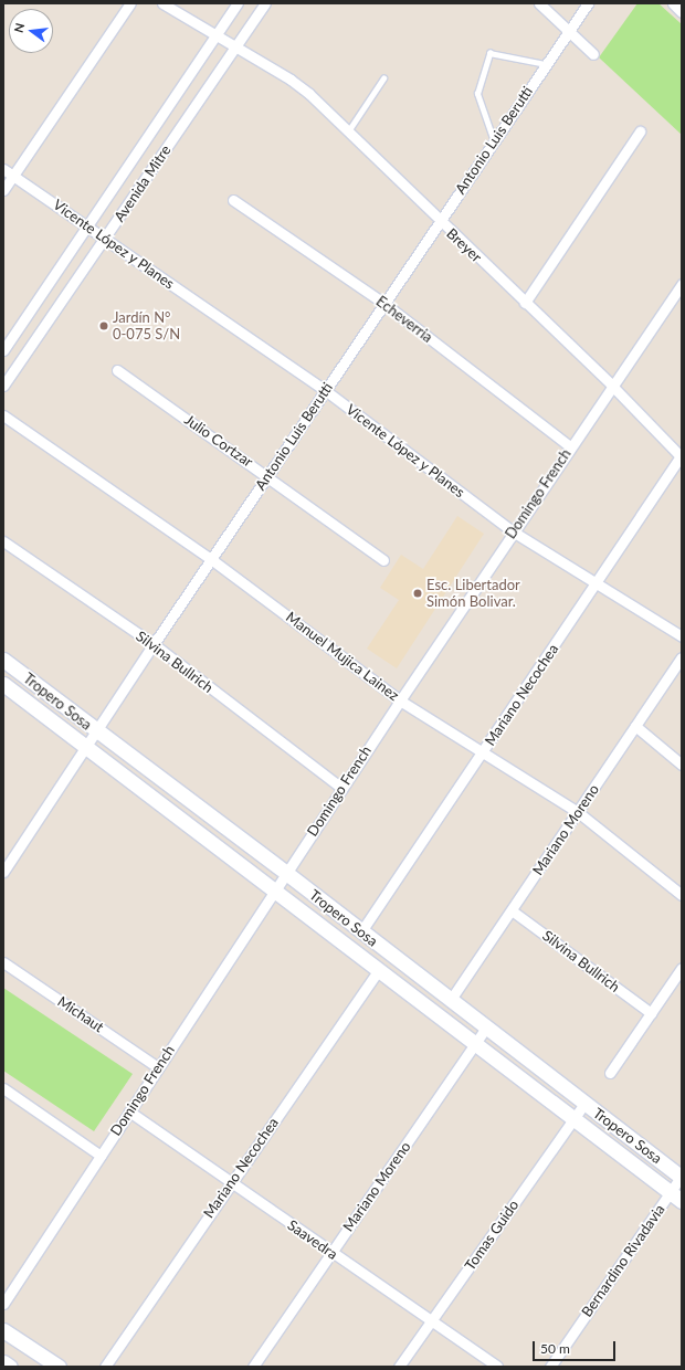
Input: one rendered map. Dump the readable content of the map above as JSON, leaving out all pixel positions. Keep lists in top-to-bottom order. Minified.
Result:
{"streets":{"street":["Antonio Luis Berutti","Avenida Mitre","Vicente López y Planes","Breyer","Echeverria","Julio Cortzar","Domingo French","Manuel Mujica Lainez","Silvina Bullrich","Mariano Necochea","Tropero Sosa","Mariano Moreno","Michaut","Tomas Guido","Saavedra","Bernardino Rivadavia"]},"crossings":[["Antonio Luis Berutti","Vicente López y Planes"],["Antonio Luis Berutti","Breyer"],["Antonio Luis Berutti","Echeverria"],["Antonio Luis Berutti","Julio Cortzar"],["Antonio Luis Berutti","Manuel Mujica Lainez"],["Antonio Luis Berutti","Silvina Bullrich"],["Antonio Luis Berutti","Tropero Sosa"],["Avenida Mitre","Vicente López y Planes"],["Avenida Mitre","Breyer"],["Vicente López y Planes","Domingo French"],["Vicente López y Planes","Mariano Necochea"],["Breyer","Domingo French"],["Breyer","Mariano Necochea"],["Echeverria","Domingo French"],["Domingo French","Manuel Mujica Lainez"],["Domingo French","Silvina Bullrich"],["Domingo French","Tropero Sosa"],["Domingo French","Michaut"],["Domingo French","Saavedra"],["Manuel Mujica Lainez","Mariano Necochea"],["Manuel Mujica Lainez","Mariano Moreno"],["Silvina Bullrich","Mariano Moreno"],["Mariano Necochea","Tropero Sosa"],["Mariano Necochea","Saavedra"],["Tropero Sosa","Mariano Moreno"],["Tropero Sosa","Tomas Guido"],["Tropero Sosa","Bernardino Rivadavia"],["Mariano Moreno","Saavedra"],["Tomas Guido","Saavedra"]],"places":["Jardín N° 0-075 S/N","Esc. Libertador Simón Bolivar."],"scale_bar":"50 m","north":"left"}
